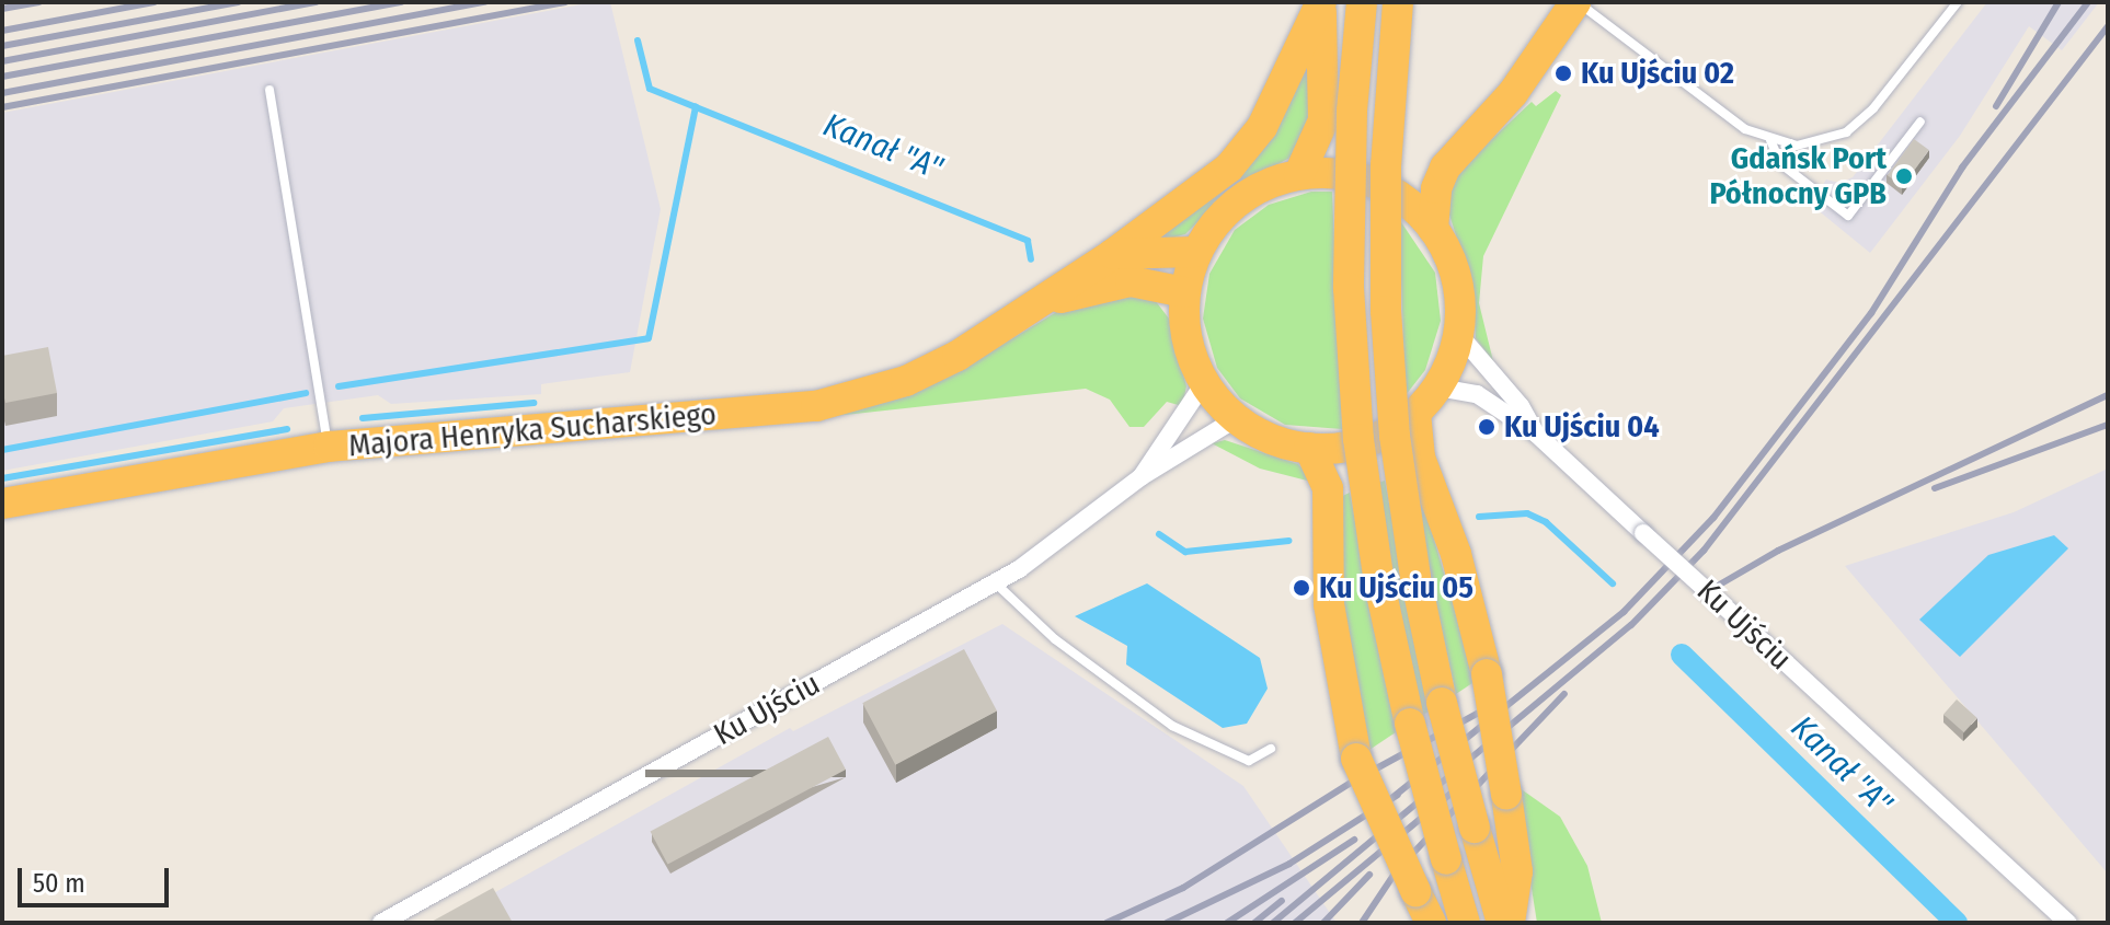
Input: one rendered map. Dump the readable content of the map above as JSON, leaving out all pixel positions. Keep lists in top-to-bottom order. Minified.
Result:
{"streets":{"highway":["Majora Henryka Sucharskiego"],"street":["Ku Ujściu"]},"crossings":[["Majora Henryka Sucharskiego","Ku Ujściu"]],"water":["Kanał \"A\""],"places":["Ku Ujściu 02","Gdańsk Port Północny GPB","Ku Ujściu 04","Ku Ujściu 05"],"scale_bar":"50 m"}
